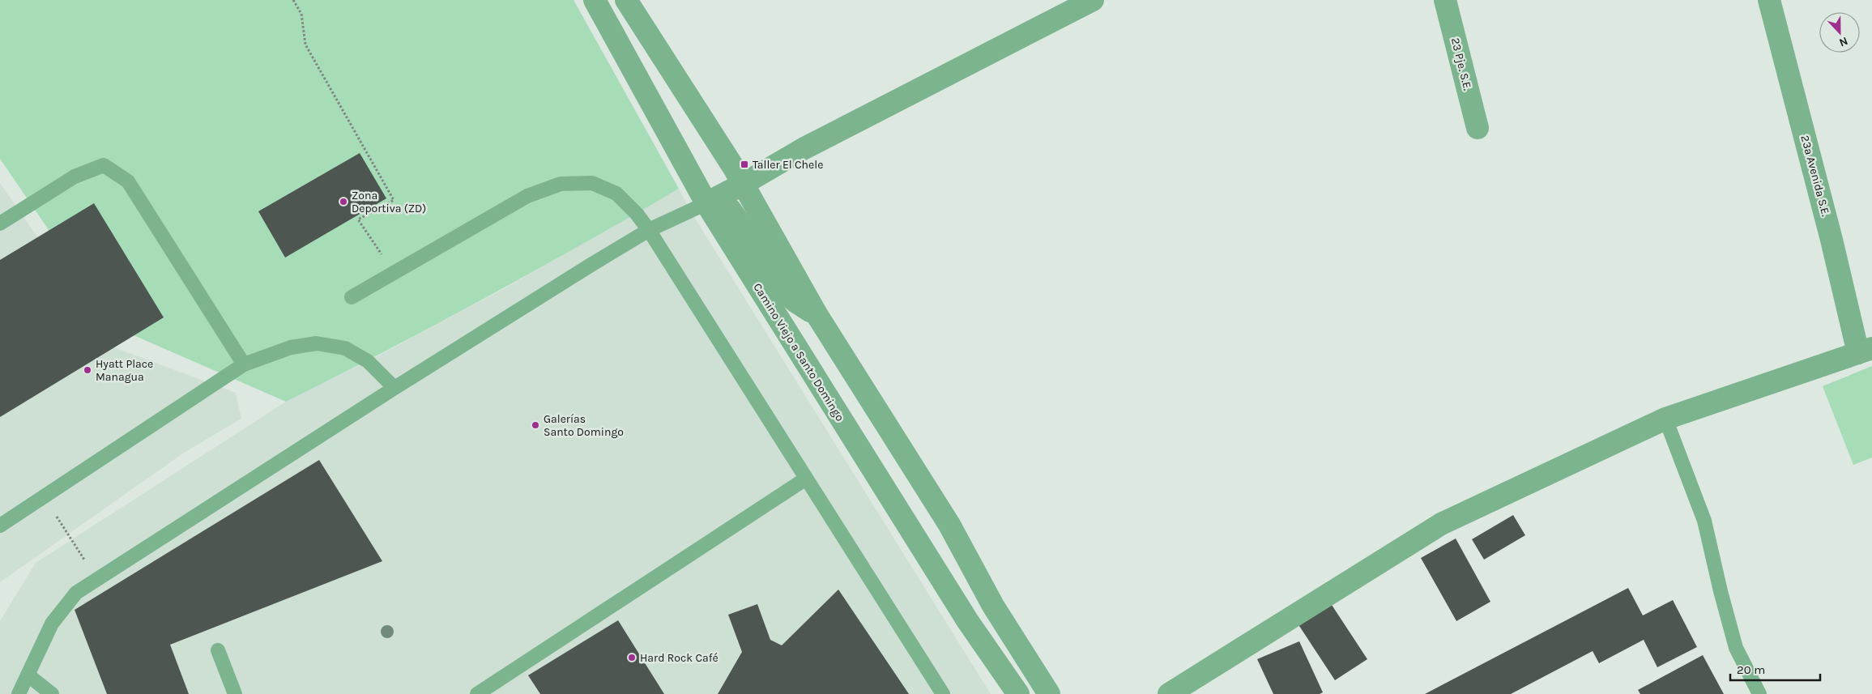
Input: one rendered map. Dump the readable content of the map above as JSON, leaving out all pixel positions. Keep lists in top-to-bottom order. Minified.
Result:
{"streets":{"street":["23 Pje. S.E.","23a Avenida S.E.","Camino Viejo a Santo Domingo"]},"places":{"transit":["Taller El Chele"],"other":["Zona Deportiva (ZD)","Hyatt Place Managua","Galerías Santo Domingo","Hard Rock Café"]},"scale_bar":"20 m","north":"bottom"}
